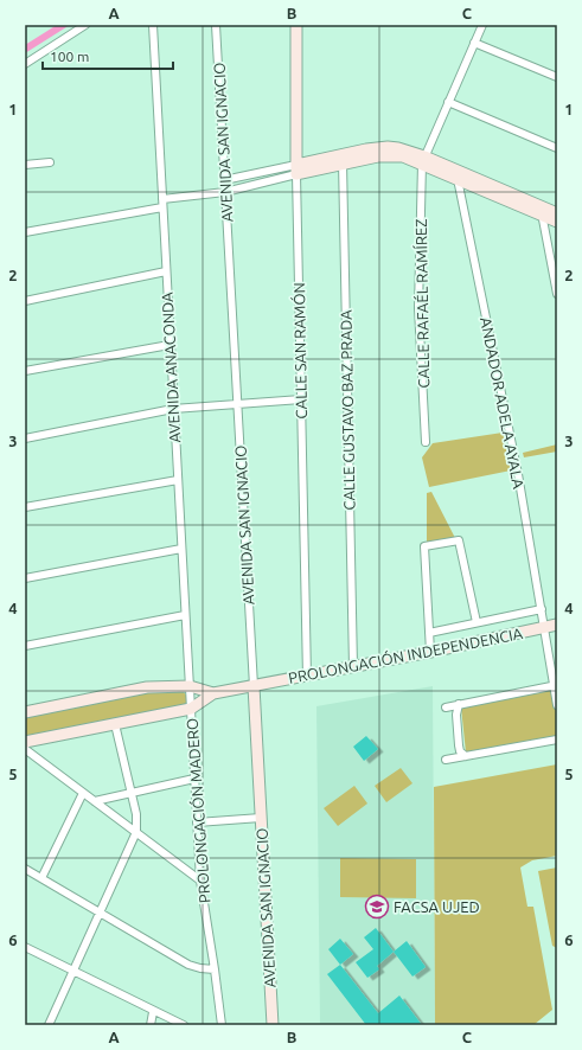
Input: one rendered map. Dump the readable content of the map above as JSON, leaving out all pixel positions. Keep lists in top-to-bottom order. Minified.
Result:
{"streets":{"street":["AVENIDA SAN IGNACIO","CALLE RAFAÉL RAMÍREZ","CALLE SAN RAMÓN","AVENIDA ANACONDA","ANDADOR ADELA AYALA","CALLE GUSTAVO BAZ PRADA","PROLONGACIÓN INDEPENDENCIA","PROLONGACIÓN MADERO"]},"crossings":[["AVENIDA SAN IGNACIO","PROLONGACIÓN INDEPENDENCIA"],["CALLE SAN RAMÓN","PROLONGACIÓN INDEPENDENCIA"],["AVENIDA ANACONDA","PROLONGACIÓN MADERO"],["ANDADOR ADELA AYALA","PROLONGACIÓN INDEPENDENCIA"],["CALLE GUSTAVO BAZ PRADA","PROLONGACIÓN INDEPENDENCIA"]],"places":{"school or university":["FACSA UJED"]},"scale_bar":"100 m","grid":{"columns":["A","B","C"],"rows":["1","2","3","4","5","6"]}}
